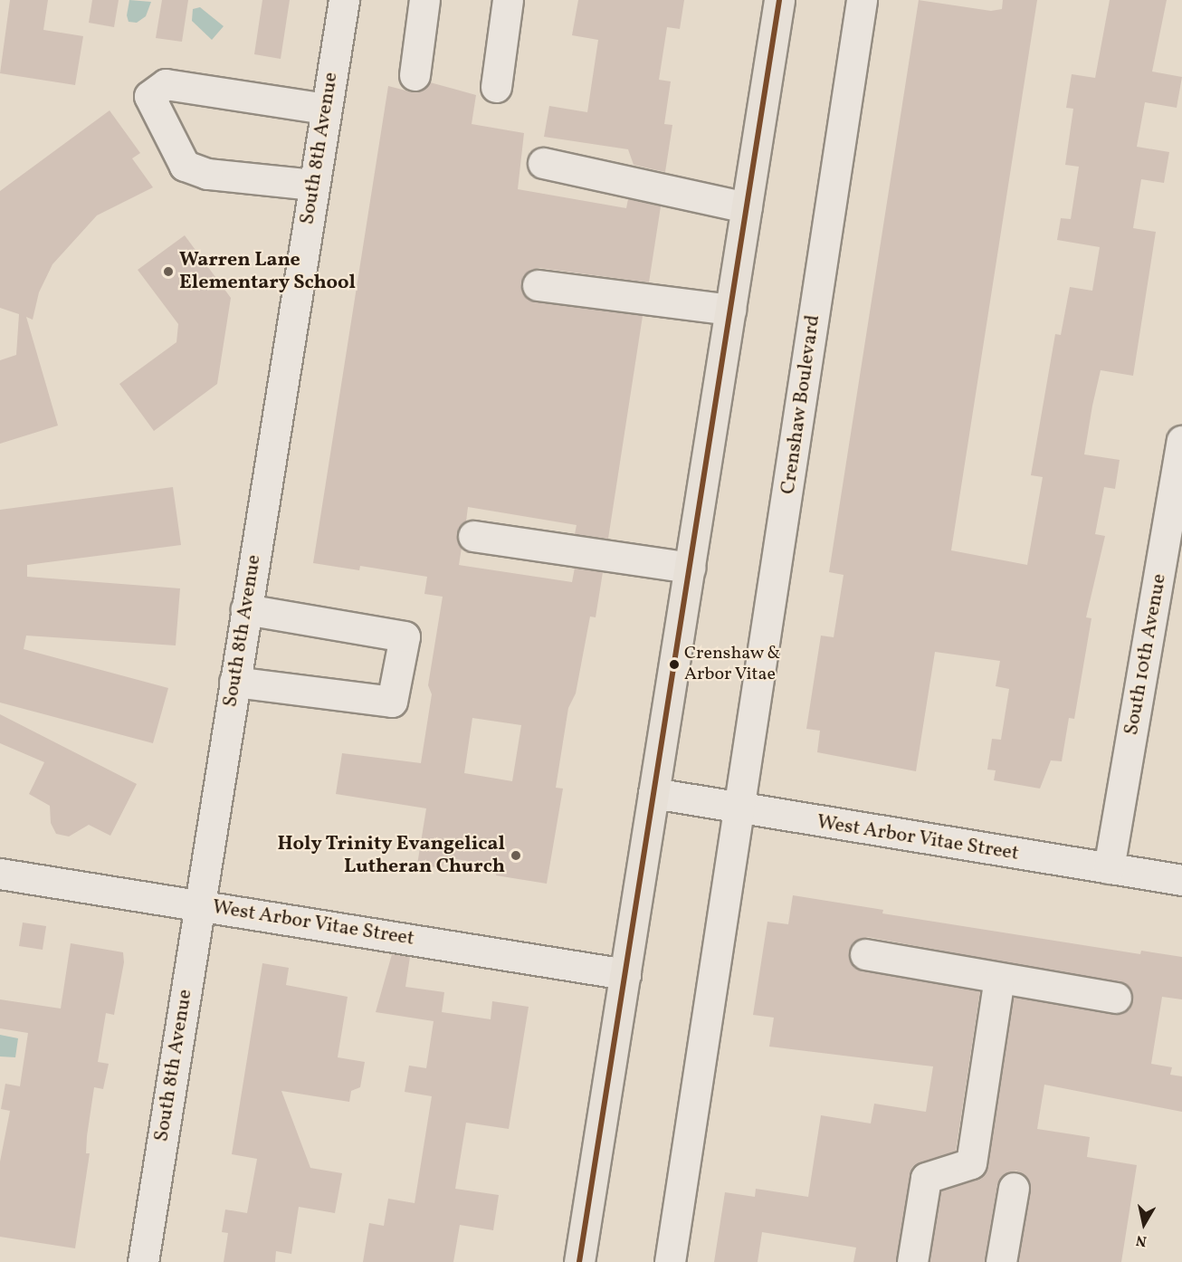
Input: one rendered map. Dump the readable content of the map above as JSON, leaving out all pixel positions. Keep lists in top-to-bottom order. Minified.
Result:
{"streets":{"street":["South 8th Avenue","Crenshaw Boulevard","South 10th Avenue","West Arbor Vitae Street"]},"crossings":[["South 8th Avenue","West Arbor Vitae Street"],["Crenshaw Boulevard","West Arbor Vitae Street"],["South 10th Avenue","West Arbor Vitae Street"]],"places":["Warren Lane Elementary School","Crenshaw & Arbor Vitae","Holy Trinity Evangelical Lutheran Church"],"north":"bottom"}
